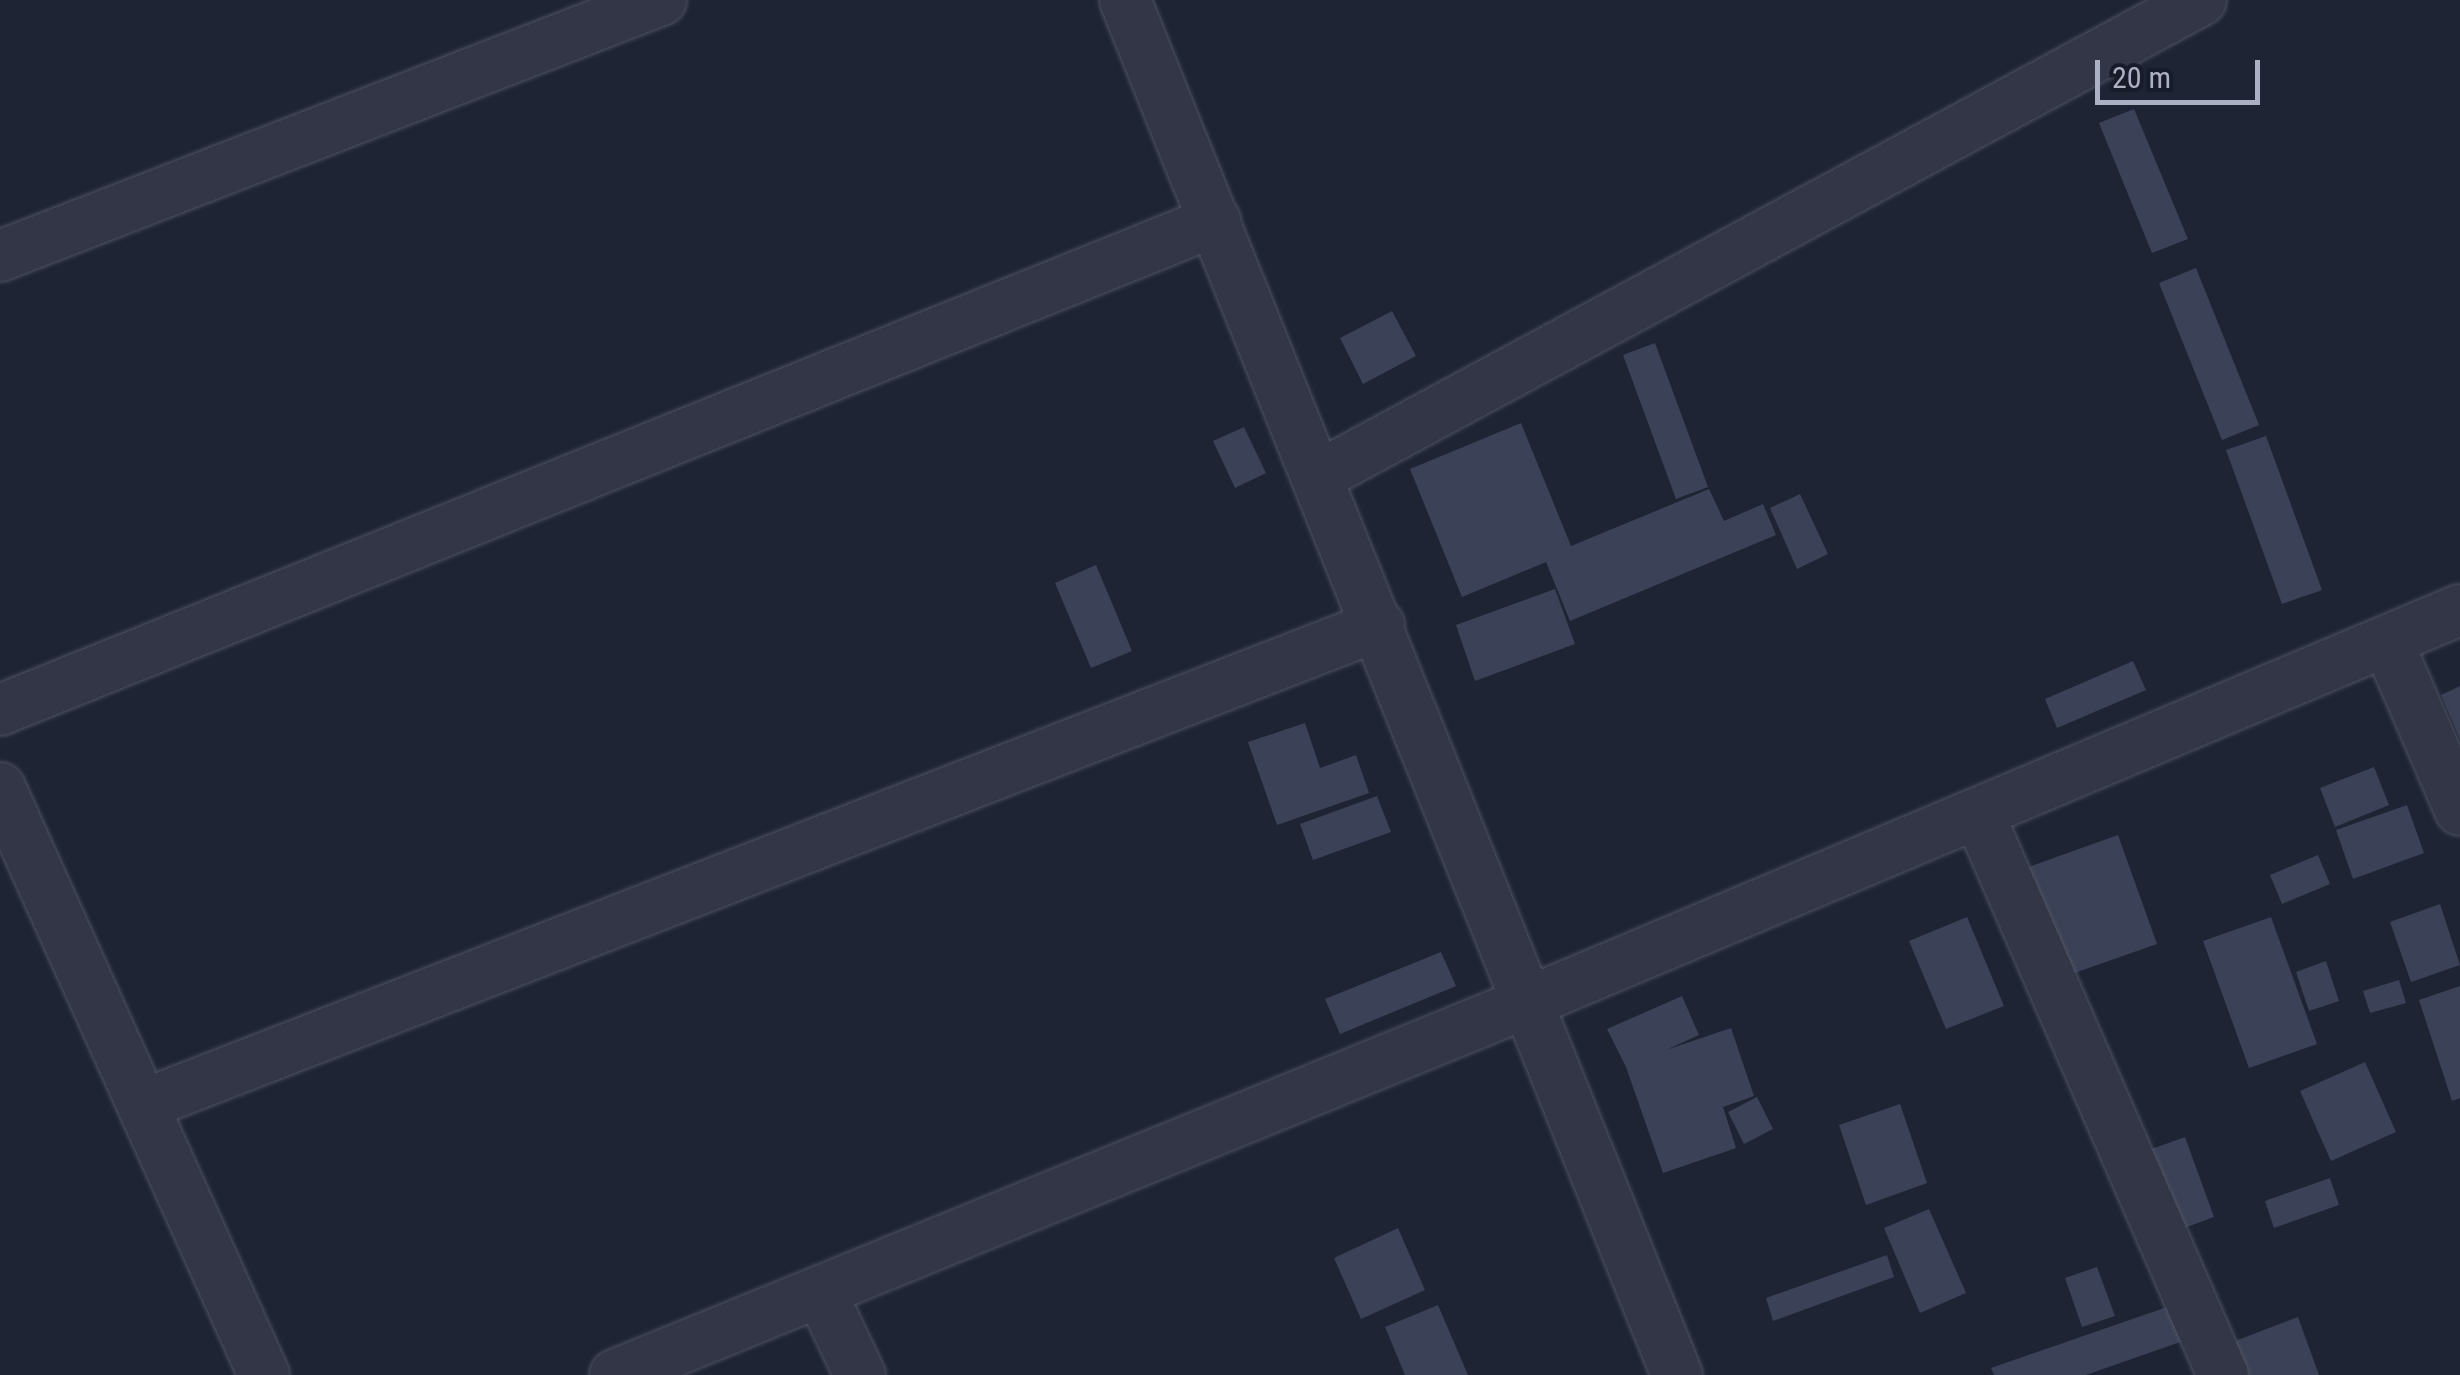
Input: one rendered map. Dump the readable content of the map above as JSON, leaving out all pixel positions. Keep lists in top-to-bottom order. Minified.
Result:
{"scale_bar":"20 m"}
